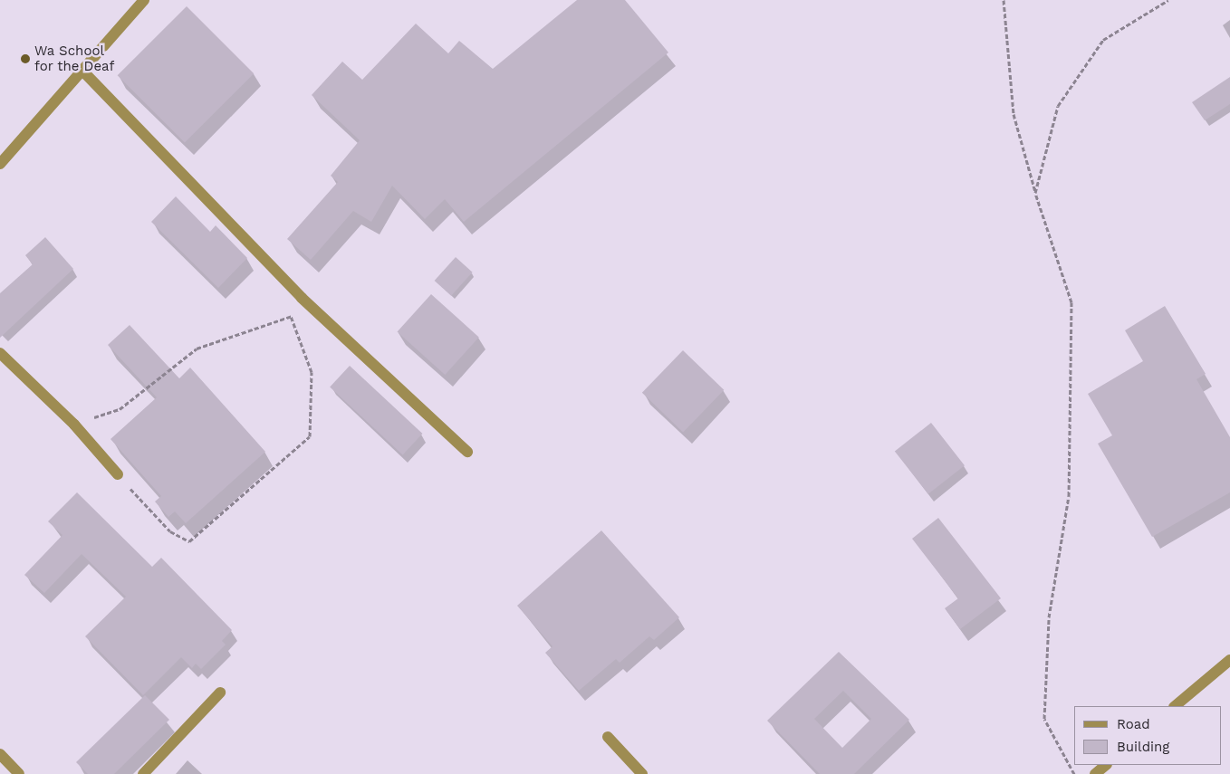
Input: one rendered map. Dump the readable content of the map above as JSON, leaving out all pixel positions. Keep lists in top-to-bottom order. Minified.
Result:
{"places":["Wa School for the Deaf"],"legend":["Road","Building"]}
